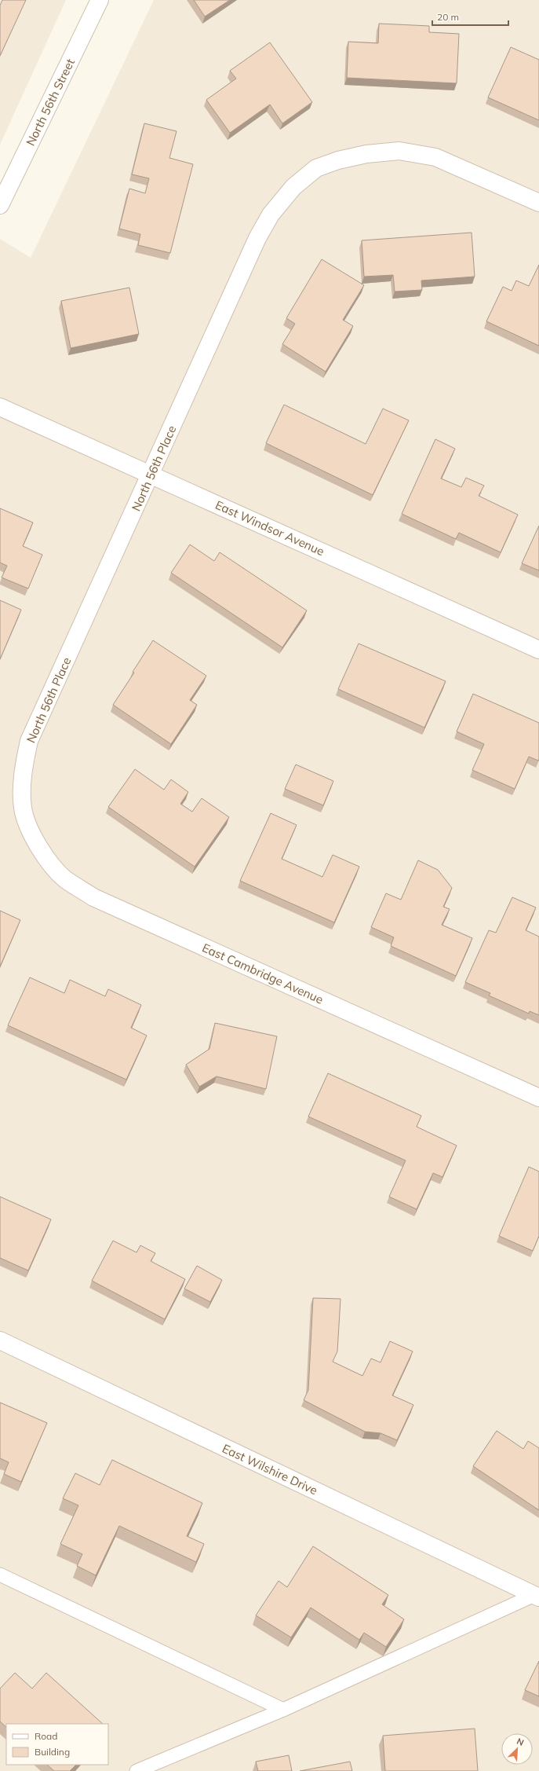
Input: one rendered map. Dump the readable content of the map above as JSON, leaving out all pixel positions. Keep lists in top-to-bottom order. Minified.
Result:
{"streets":{"street":["North 56th Street","North 56th Place","East Windsor Avenue","East Cambridge Avenue","East Wilshire Drive"]},"crossings":[["North 56th Place","East Windsor Avenue"],["North 56th Place","East Cambridge Avenue"]],"legend":["Road","Building"],"scale_bar":"20 m","north":"top right"}
